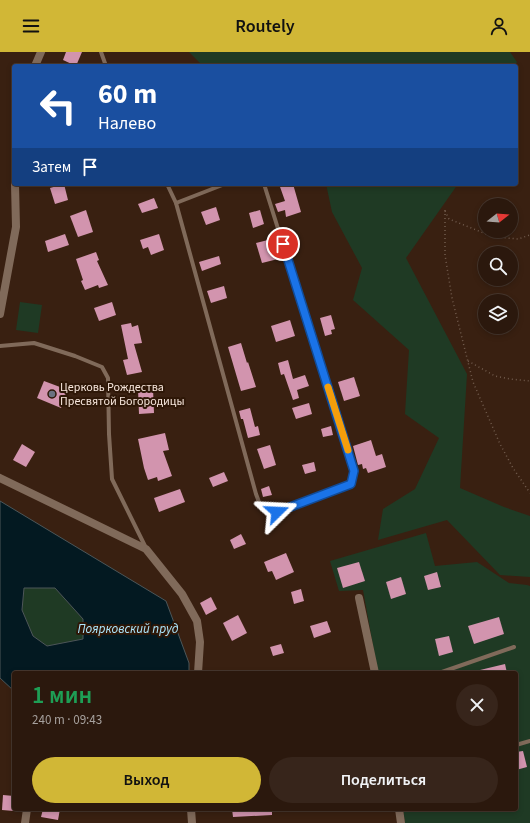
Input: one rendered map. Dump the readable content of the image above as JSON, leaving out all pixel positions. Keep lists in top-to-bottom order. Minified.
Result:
{"water":["Поярковский пруд"],"places":["Церковь Рождества Пресвятой Богородицы"],"north":"right","page":{"header":"Routely","turn":["60 m","Налево"],"then":"Затем","heading":["1 мин","240 m · 09:43"],"buttons":["Выход","Поделиться"]}}
